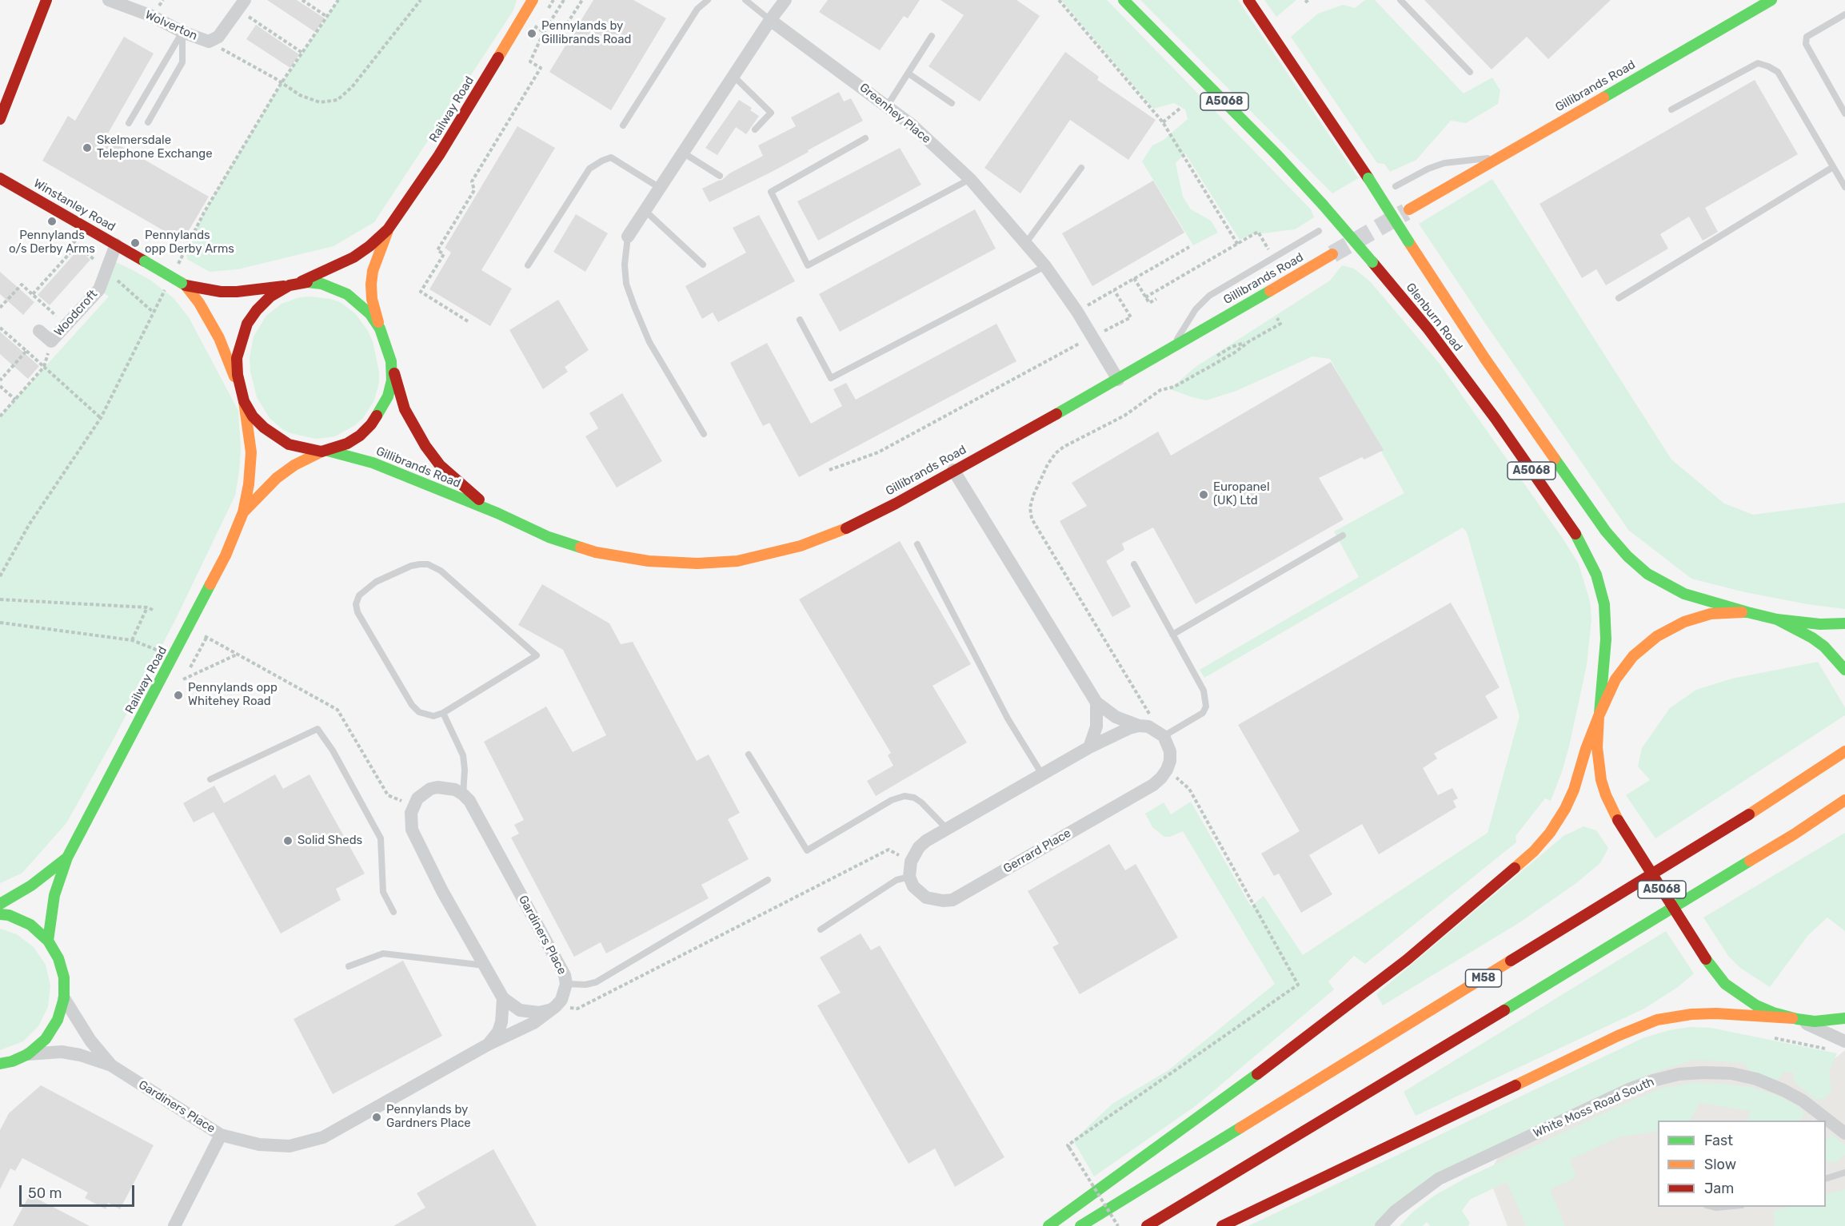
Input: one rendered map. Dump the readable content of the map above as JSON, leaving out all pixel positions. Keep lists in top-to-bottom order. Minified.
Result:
{"streets":{"main road":["Gillibrands Road","A5068","Railway Road","Winstanley Road","Glenburn Road","M58"],"street":["Wolverton","Greenhey Place","Woodcroft","Gerrard Place","Gardiners Place","White Moss Road South"]},"crossings":[["Gillibrands Road","Railway Road"],["Gillibrands Road","Greenhey Place"],["Gillibrands Road","Winstanley Road"],["A5068","Glenburn Road"],["Railway Road","Winstanley Road"],["Winstanley Road","Woodcroft"]],"places":["Pennylands by Gillibrands Road","Skelmersdale Telephone Exchange","Pennylands o/s Derby Arms","Pennylands opp Derby Arms","Europanel (UK) Ltd","Pennylands opp Whitehey Road","Solid Sheds","Pennylands by Gardners Place"],"legend":["Fast","Slow","Jam"],"scale_bar":"50 m"}
